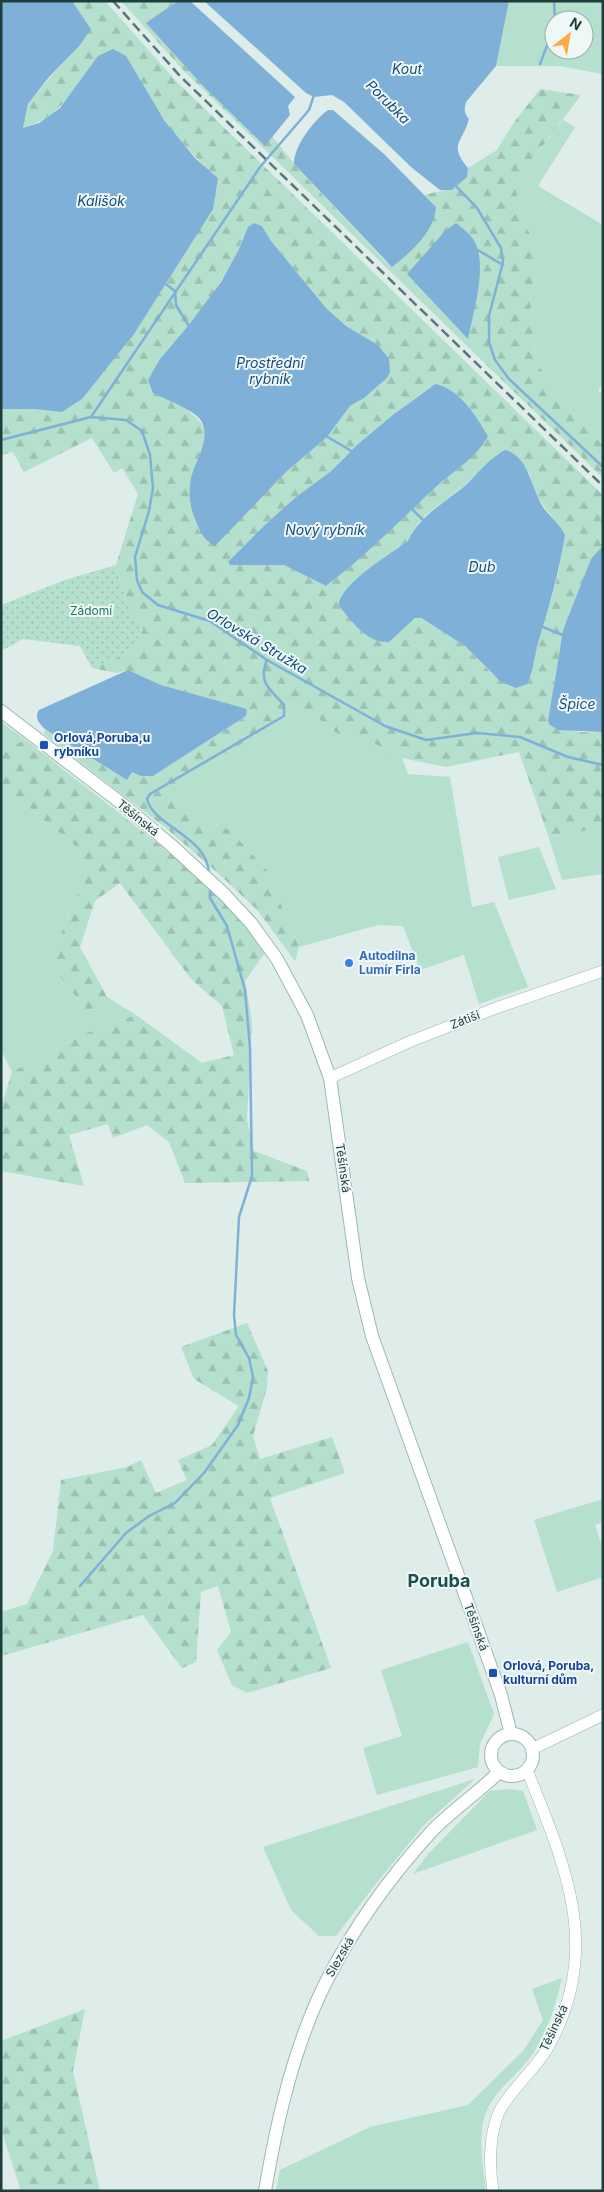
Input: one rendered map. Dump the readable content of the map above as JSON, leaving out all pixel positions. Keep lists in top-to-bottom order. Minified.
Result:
{"streets":{"main road":["Těšínská","Slezská"],"street":["Zátiší"]},"crossings":[["Těšínská","Zátiší"],["Těšínská","Slezská"]],"districts":["Poruba"],"water":["Kout","Porubka","Kališok","Prostřední rybník","Nový rybník","Dub","Orlovská Stružka","Špice"],"parks":["Zádomí"],"places":{"transit":["Orlová,Poruba,u rybníku","Orlová, Poruba, kulturní dům"],"other":["Autodílna Lumír Firla"]},"north":"top right"}
